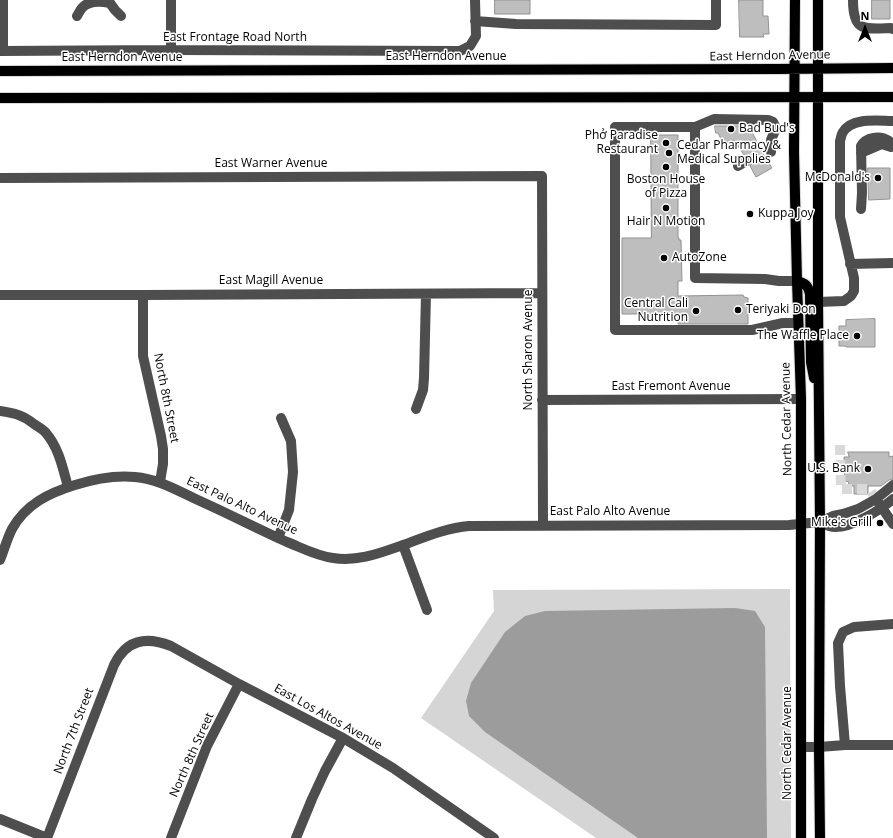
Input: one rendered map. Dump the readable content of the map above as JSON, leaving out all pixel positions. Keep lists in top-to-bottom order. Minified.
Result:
{"streets":{"main road":["East Herndon Avenue","North Cedar Avenue"],"street":["East Frontage Road North","East Warner Avenue","East Magill Avenue","North Sharon Avenue","East Fremont Avenue","North 8th Street","East Palo Alto Avenue","East Los Altos Avenue","North 7th Street"]},"crossings":[["East Herndon Avenue","North Cedar Avenue"],["East Warner Avenue","North Sharon Avenue"],["East Magill Avenue","North Sharon Avenue"],["East Magill Avenue","North 8th Street"],["North Sharon Avenue","East Fremont Avenue"],["North Sharon Avenue","East Palo Alto Avenue"],["East Fremont Avenue","North Cedar Avenue"],["North 8th Street","East Palo Alto Avenue"],["North 8th Street","East Los Altos Avenue"],["North Cedar Avenue","East Palo Alto Avenue"],["East Los Altos Avenue","North 7th Street"]],"places":["Bad Bud's","Phở Paradise Restaurant","Cedar Pharmacy & Medical Supplies","Boston House of Pizza","McDonald's","Hair N Motion","Kuppa Joy","AutoZone","Teriyaki Don","Central Cali Nutrition","The Waffle Place","U.S. Bank","Mike's Grill"],"north":"top"}
